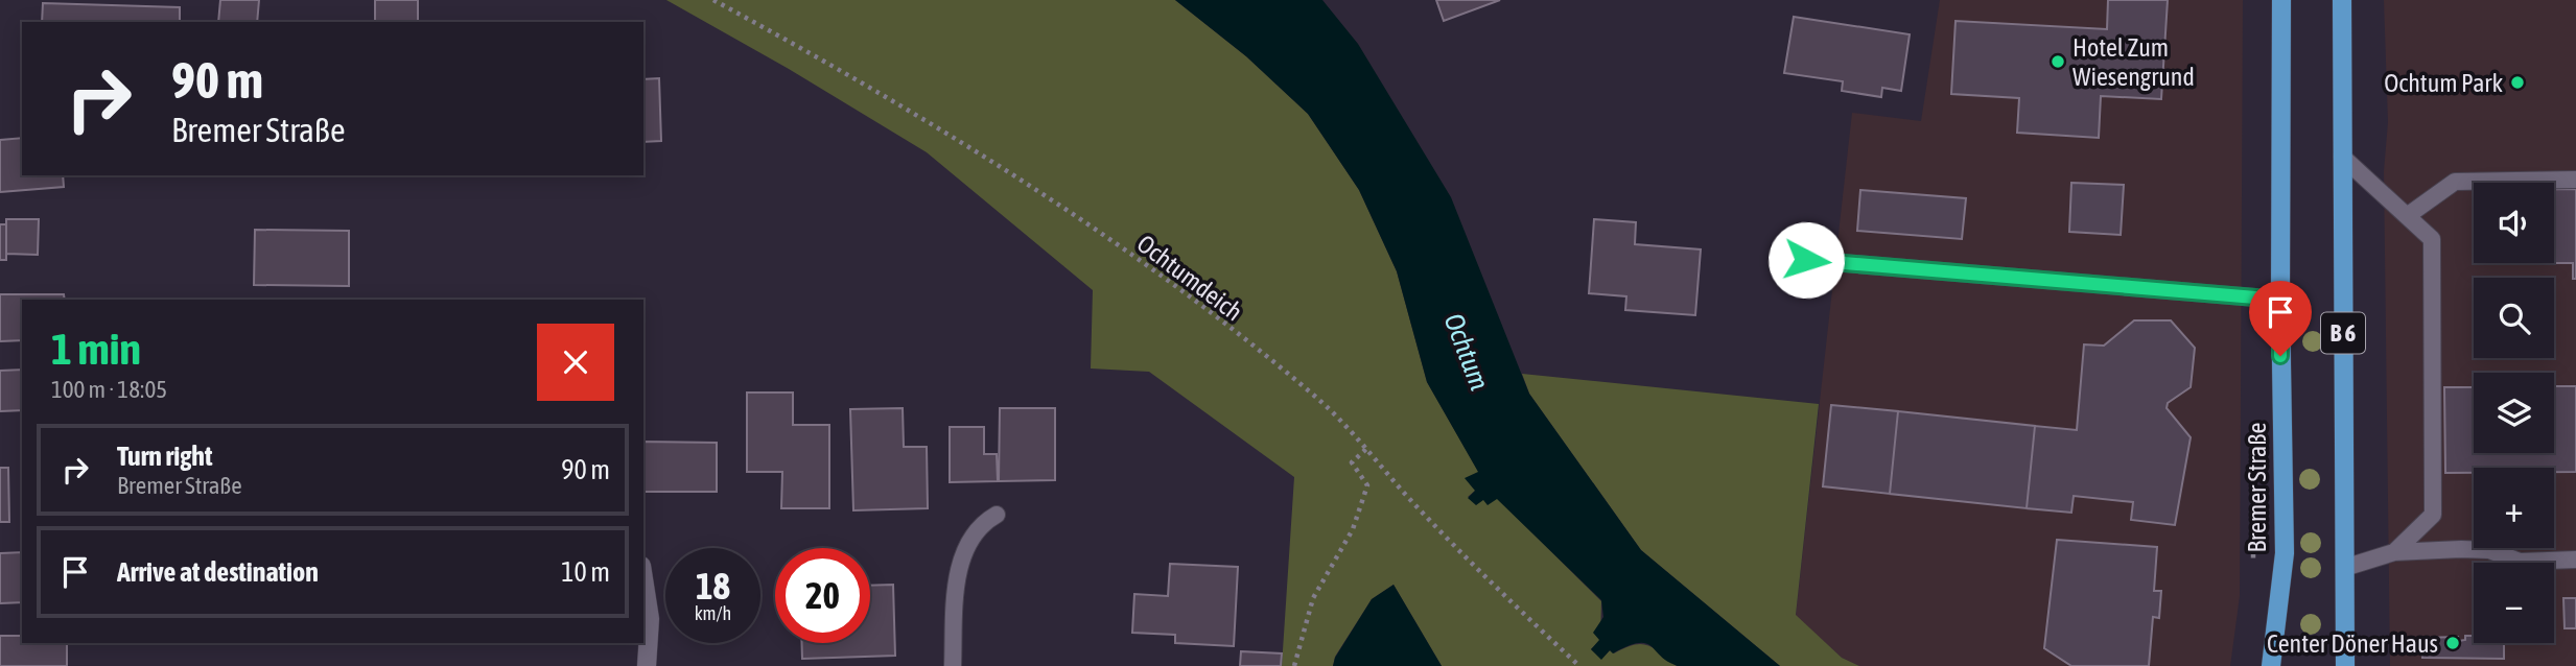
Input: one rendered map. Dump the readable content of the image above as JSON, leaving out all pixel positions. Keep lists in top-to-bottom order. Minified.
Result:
{"streets":{"main road":["B 6","Bremer Straße"],"path":["Ochtumdeich"]},"water":["Ochtum"],"places":["Hotel Zum Wiesengrund","Ochtum Park","Center Döner Haus"],"page":{"turn":["90 m","Bremer Straße"],"map_buttons":["+","−"],"heading":["1 min","100 m · 18:05"],"list":[{"name":"Turn right","note":"Bremer Straße","value":"90 m"},{"name":"Arrive at destination","value":"10 m"}],"speed":"18 km/h","limit":"20"}}
